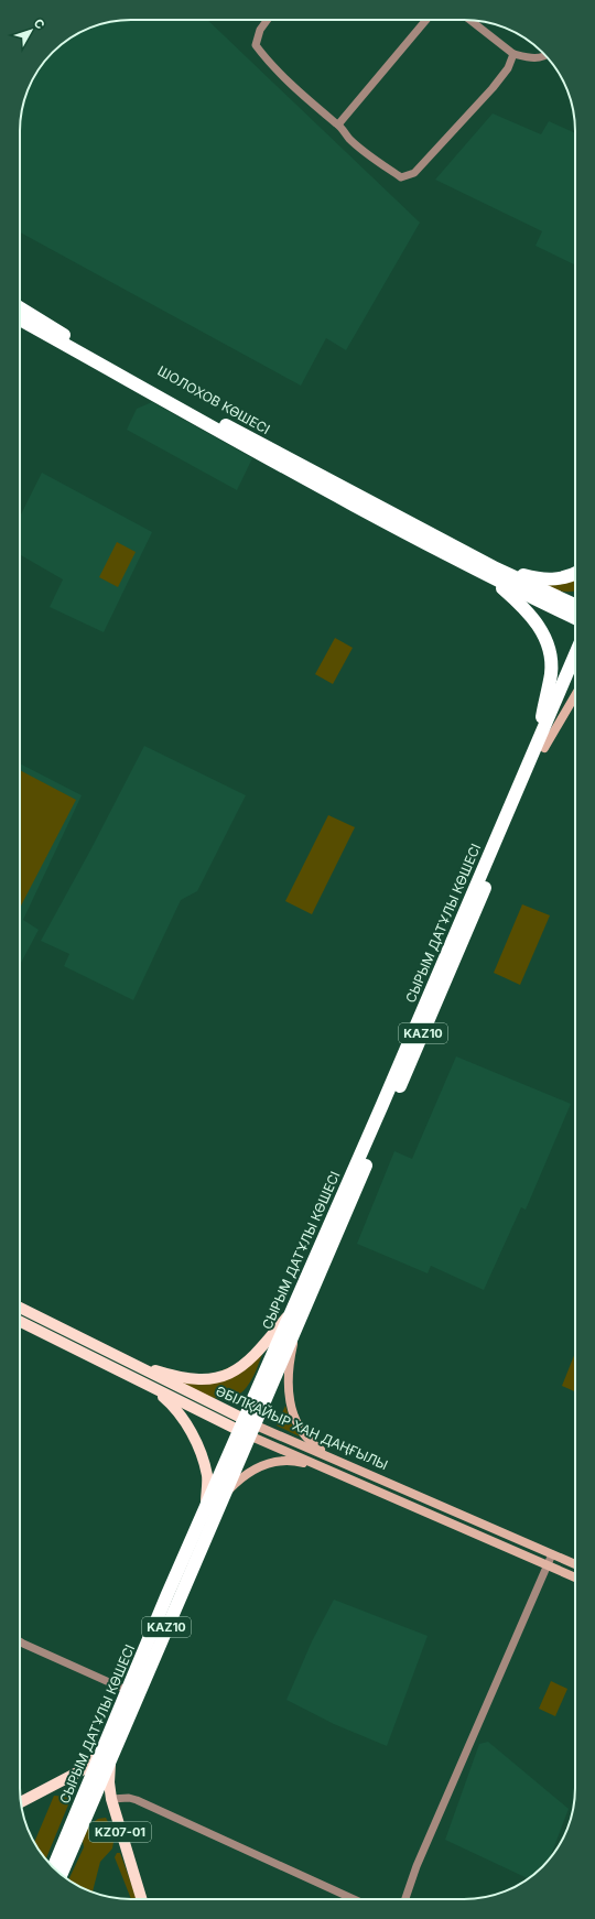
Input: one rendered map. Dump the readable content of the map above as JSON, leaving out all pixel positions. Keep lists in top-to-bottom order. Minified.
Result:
{"streets":{"highway":["ШОЛОХОВ КӨШЕСІ","СЫРЫМ ДАТҰЛЫ КӨШЕСІ","KAZ10"],"main road":["ӘБІЛҚАЙЫР ХАН ДАҢҒЫЛЫ","KZ07-01"]},"crossings":[["СЫРЫМ ДАТҰЛЫ КӨШЕСІ","ӘБІЛҚАЙЫР ХАН ДАҢҒЫЛЫ"],["СЫРЫМ ДАТҰЛЫ КӨШЕСІ","KZ07-01"]],"north":"top right"}
